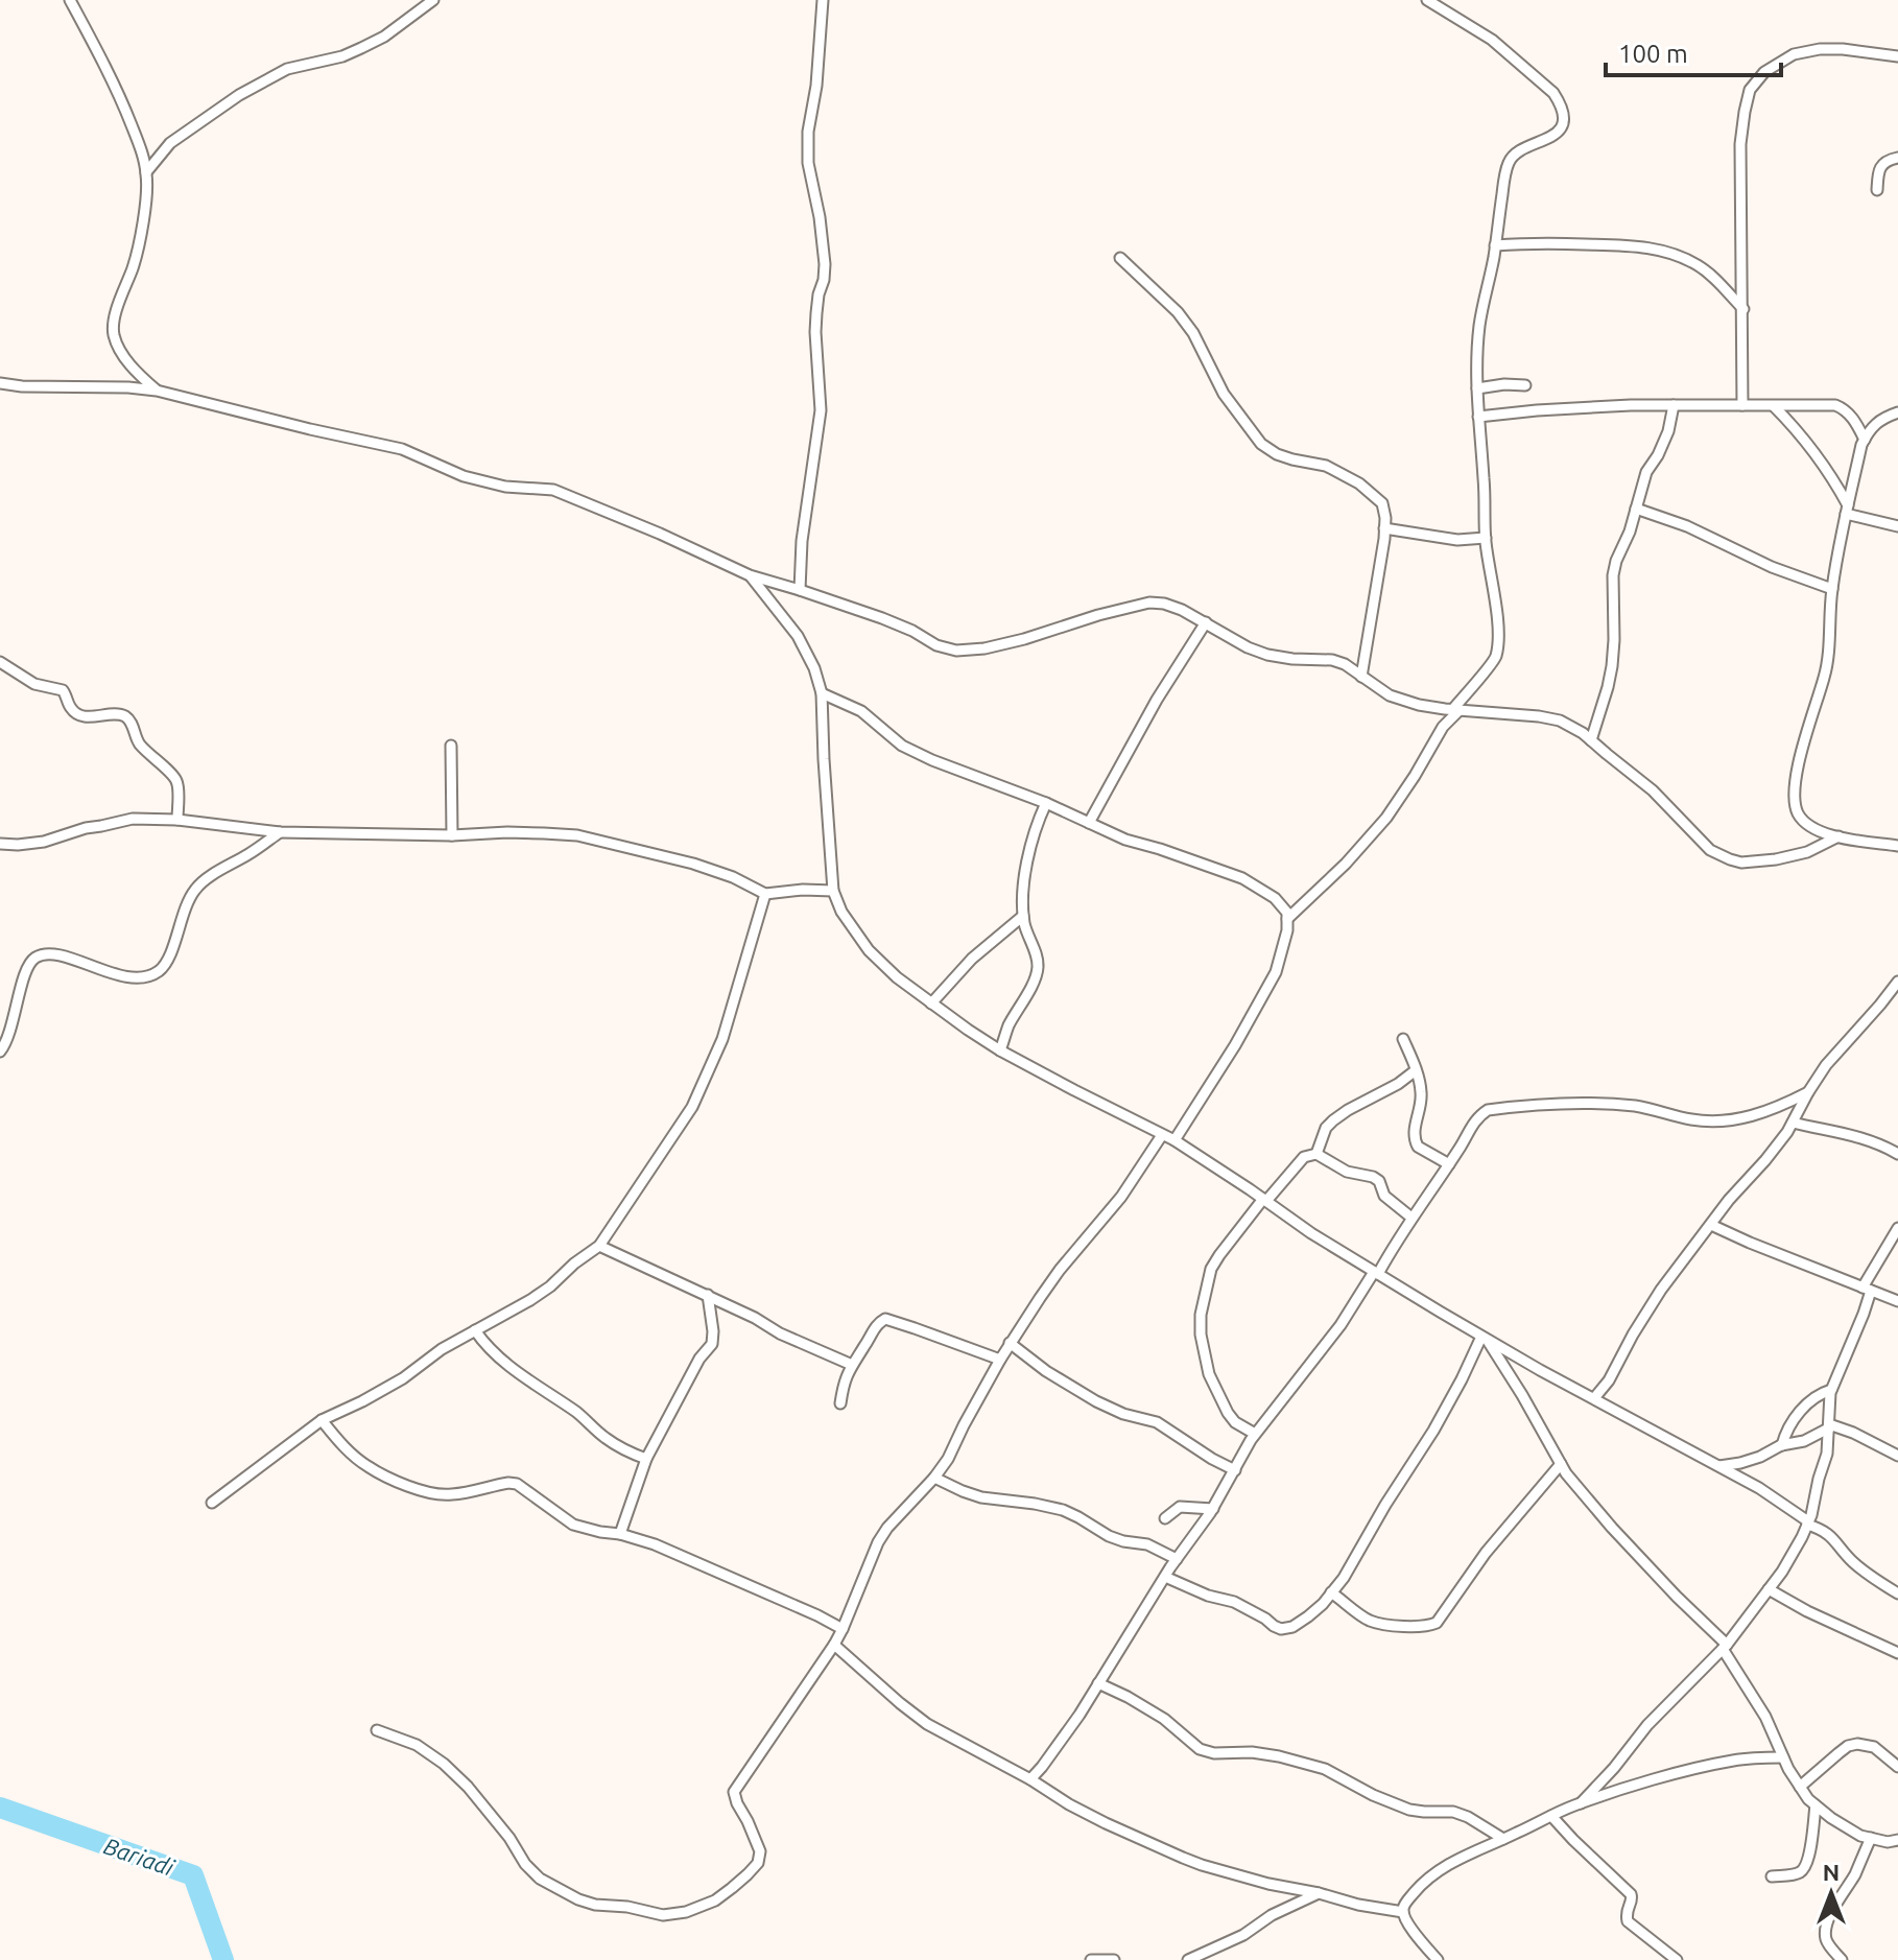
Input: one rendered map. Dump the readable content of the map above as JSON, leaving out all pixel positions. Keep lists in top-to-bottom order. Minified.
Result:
{"water":["Bariadi"],"scale_bar":"100 m","north":"top"}
